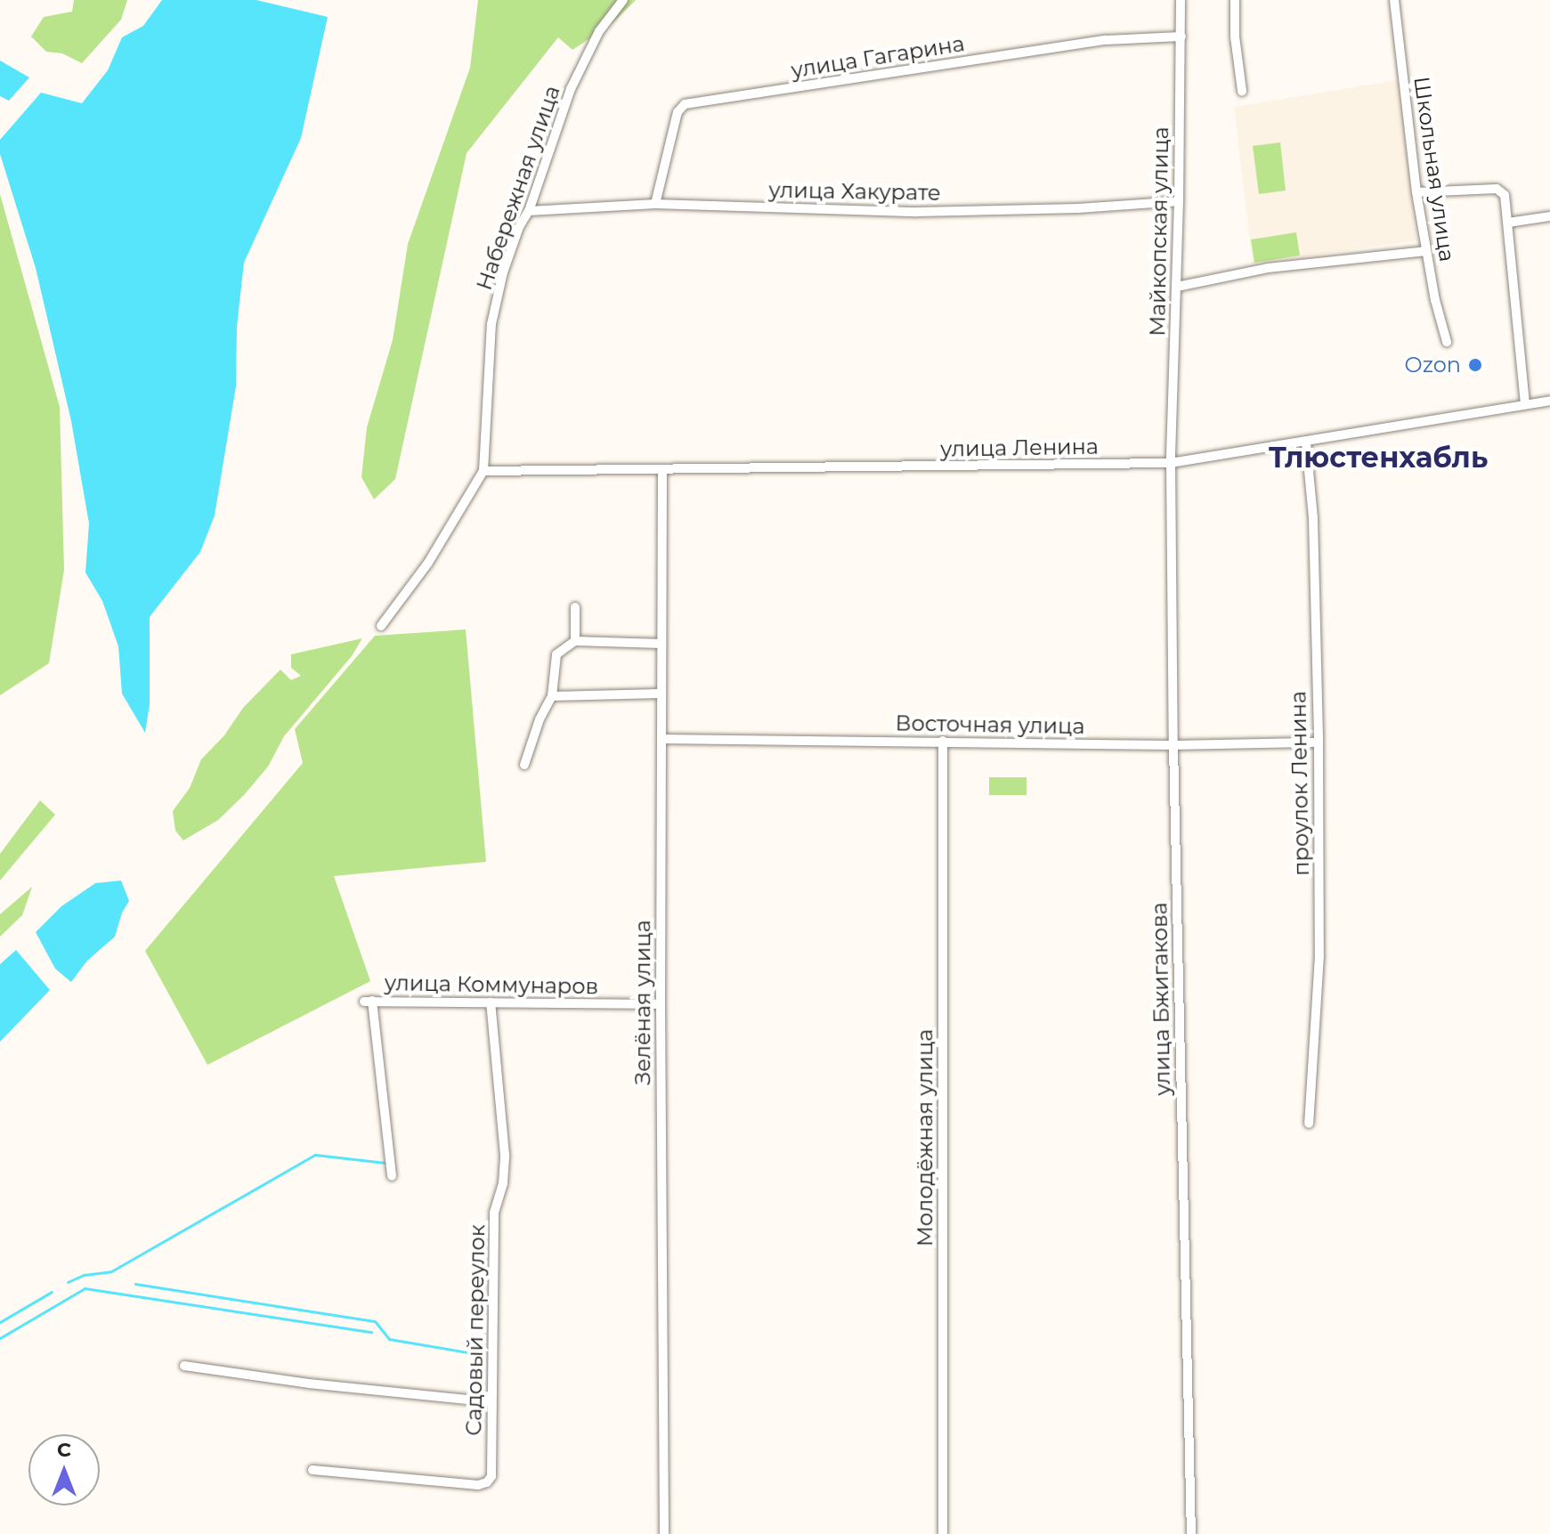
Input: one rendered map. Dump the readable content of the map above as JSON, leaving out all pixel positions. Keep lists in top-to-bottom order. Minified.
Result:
{"streets":{"street":["улица Гагарина","Школьная улица","Набережная улица","улица Хакурате","Майкопская улица","улица Ленина","Восточная улица","проулок Ленина","улица Коммунаров","улица Бжигакова","Зелёная улица","Молодёжная улица","Садовый переулок"]},"crossings":[["улица Гагарина","улица Хакурате"],["улица Гагарина","Майкопская улица"],["Набережная улица","улица Хакурате"],["Набережная улица","улица Ленина"],["улица Хакурате","Майкопская улица"],["Майкопская улица","улица Ленина"],["Майкопская улица","улица Бжигакова"],["улица Ленина","проулок Ленина"],["улица Ленина","улица Бжигакова"],["улица Ленина","Зелёная улица"],["Восточная улица","проулок Ленина"],["Восточная улица","улица Бжигакова"],["Восточная улица","Зелёная улица"],["Восточная улица","Молодёжная улица"],["улица Коммунаров","Зелёная улица"],["улица Коммунаров","Садовый переулок"]],"districts":["Тлюстенхабль"],"places":["Ozon"],"north":"top"}
